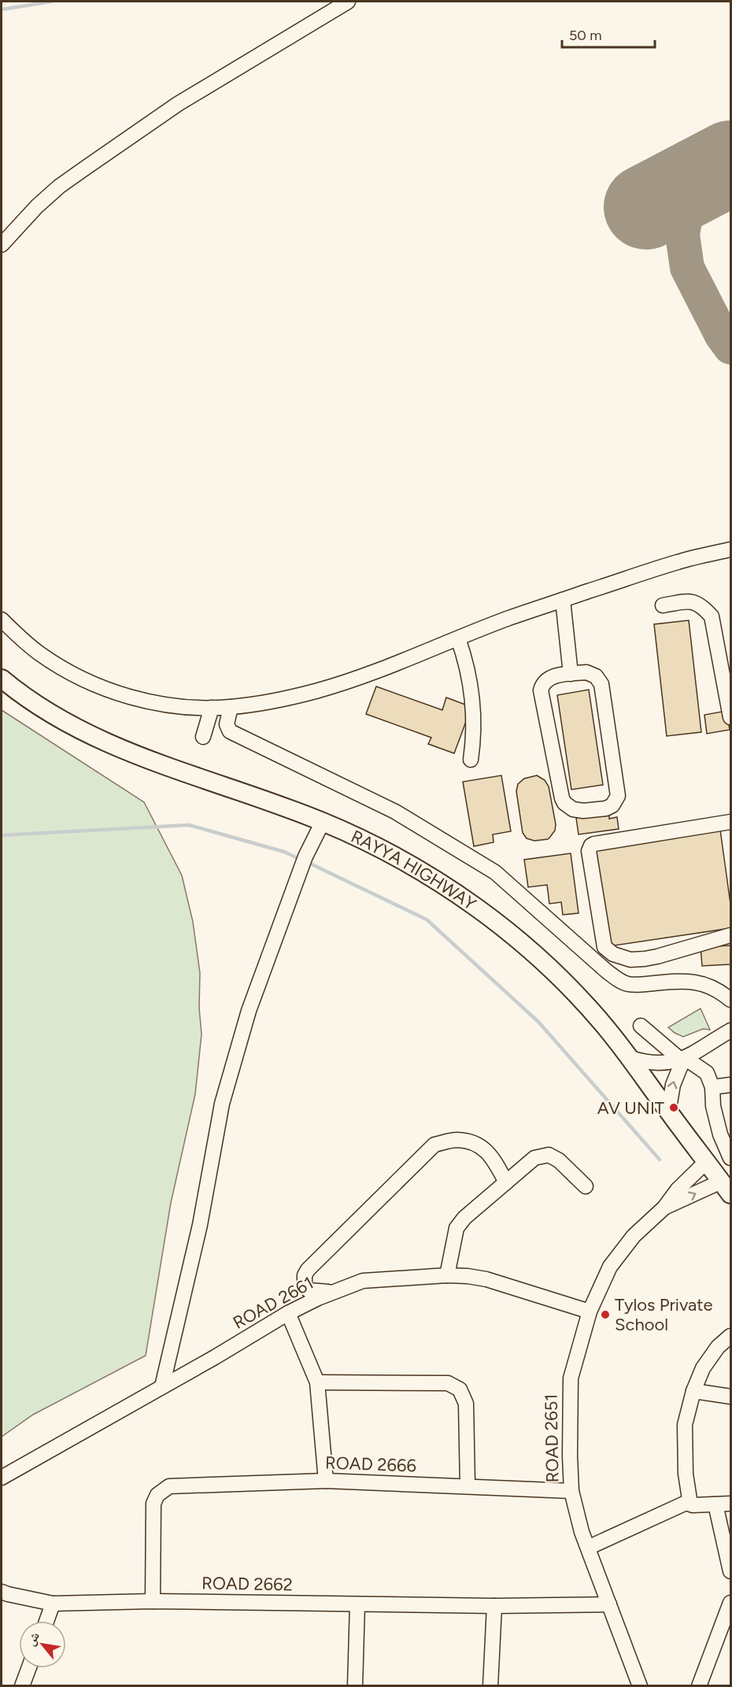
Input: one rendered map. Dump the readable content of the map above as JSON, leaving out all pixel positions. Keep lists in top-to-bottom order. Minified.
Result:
{"streets":{"main road":["RAYYA HIGHWAY"],"street":["ROAD 2661","ROAD 2651","ROAD 2666","ROAD 2662"]},"crossings":[["RAYYA HIGHWAY","ROAD 2651"],["ROAD 2661","ROAD 2651"],["ROAD 2651","ROAD 2666"],["ROAD 2651","ROAD 2662"],["ROAD 2666","ROAD 2662"]],"places":["AV UNIT","Tylos Private School"],"scale_bar":"50 m","north":"top left"}
